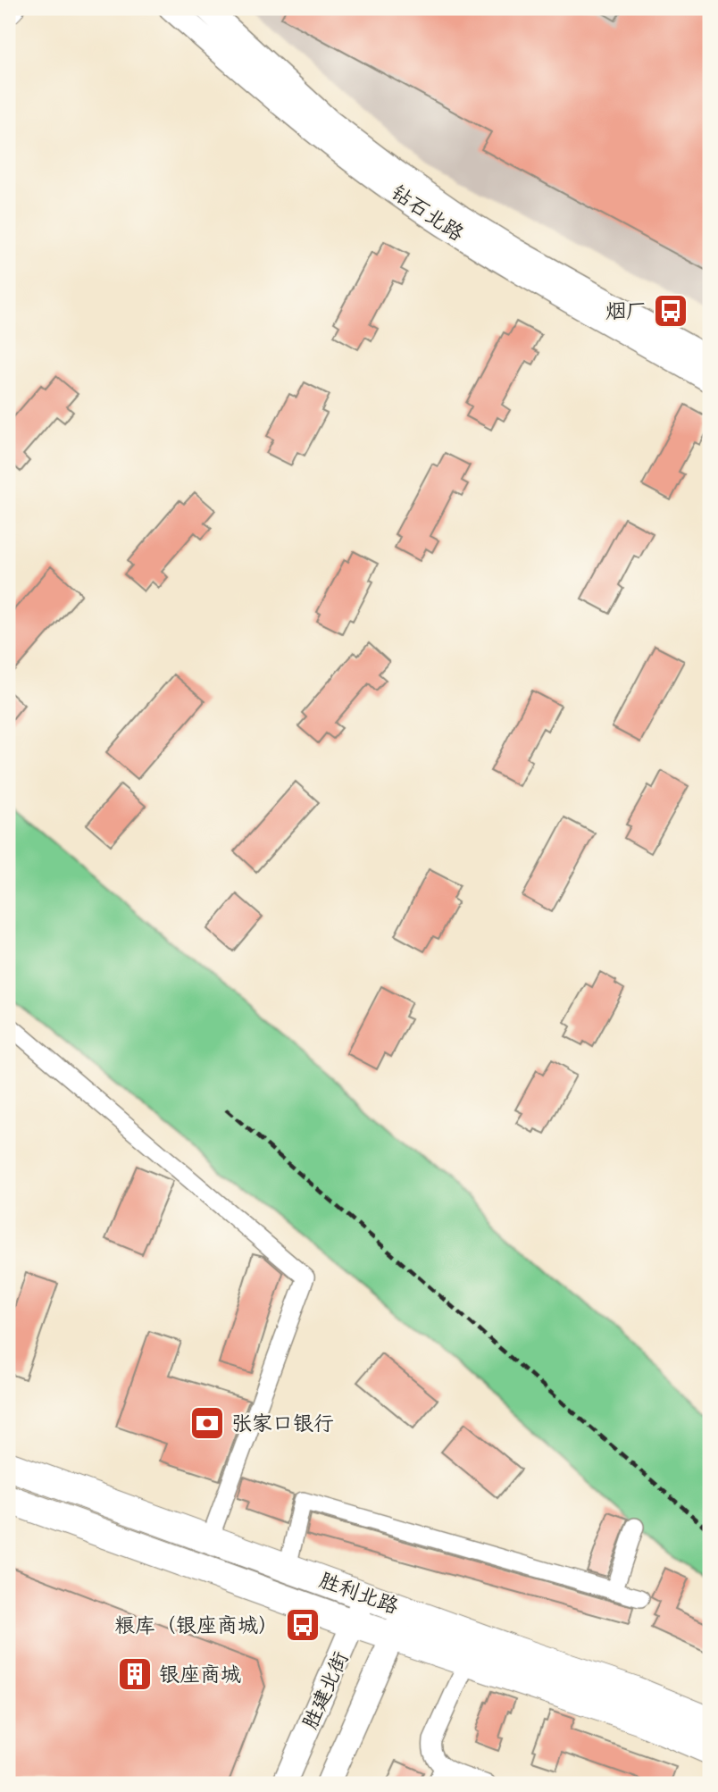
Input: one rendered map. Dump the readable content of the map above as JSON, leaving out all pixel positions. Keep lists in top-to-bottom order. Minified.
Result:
{"streets":{"highway":["胜利北路"],"main road":["钻石北路","胜建北街"]},"crossings":[["胜利北路","胜建北街"]],"places":{"bus stop":["烟厂","粮库（银座商城）"],"bank":["张家口银行"],"building":["银座商城"]}}
